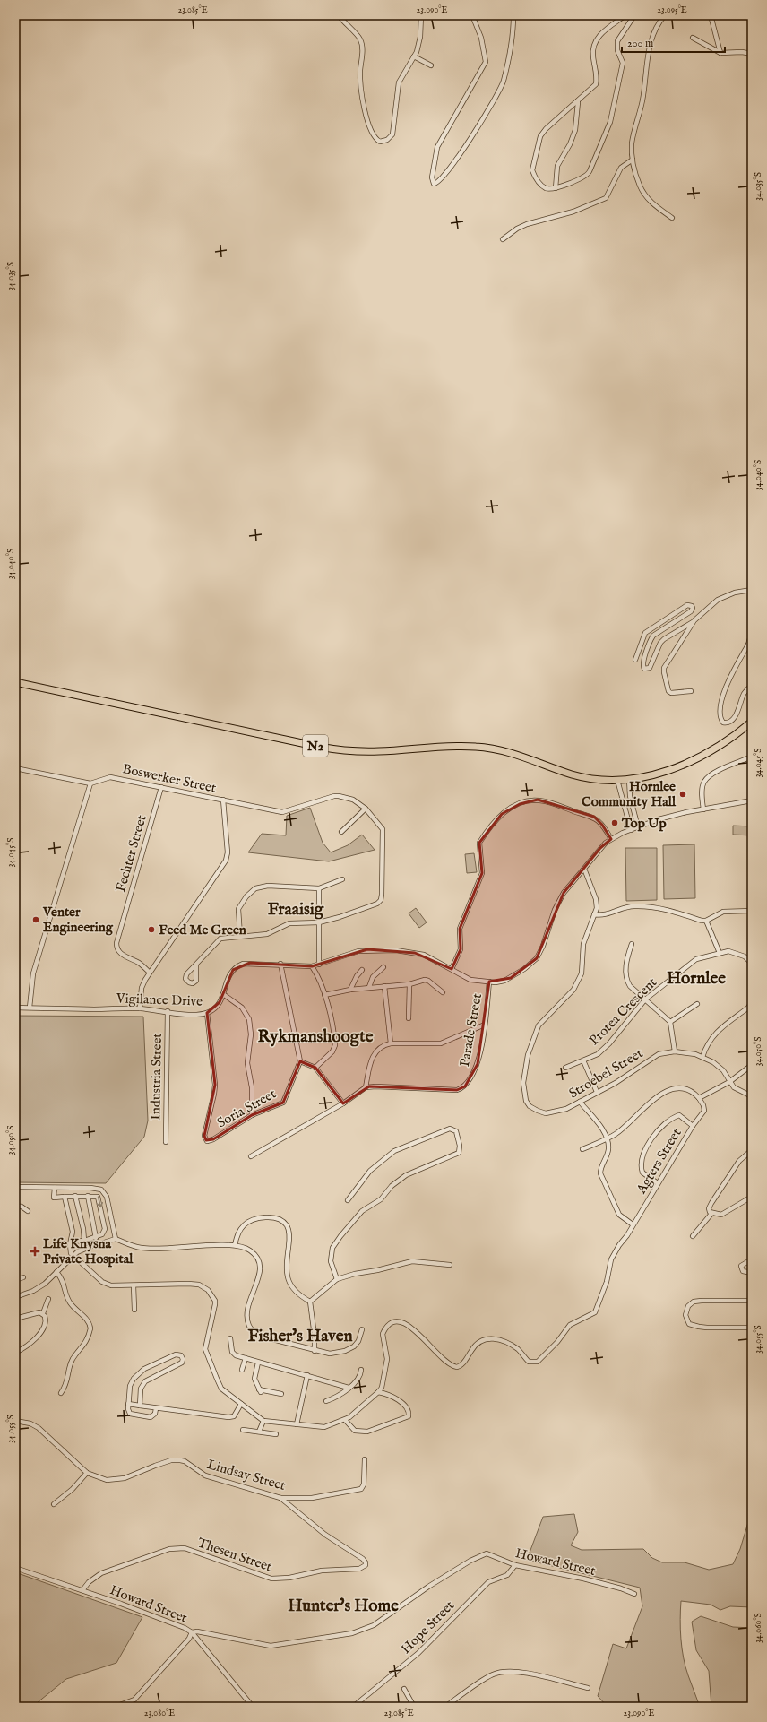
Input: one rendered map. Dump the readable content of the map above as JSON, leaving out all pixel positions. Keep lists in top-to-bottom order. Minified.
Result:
{"streets":{"highway":["N2"],"street":["Boswerker Street","Fechter Street","Vigilance Drive","Protea Crescent","Parade Street","Stroebel Street","Industria Street","Soria Street","Agters Street","Lindsay Street","Thesen Street","Howard Street","Hope Street"]},"crossings":[["Boswerker Street","Fechter Street"],["Vigilance Drive","Parade Street"],["Vigilance Drive","Stroebel Street"],["Vigilance Drive","Industria Street"],["Vigilance Drive","Soria Street"],["Protea Crescent","Stroebel Street"],["Lindsay Street","Thesen Street"],["Thesen Street","Howard Street"],["Howard Street","Hope Street"]],"districts":["Fraaisig","Hornlee","Rykmanshoogte","Fisher's Haven","Hunter's Home"],"places":{"other":["Hornlee Community Hall","Top Up","Venter Engineering","Feed Me Green"],"health":["Life Knysna Private Hospital"]},"scale_bar":"200 m","coordinates":["23.085°E","23.090°E","23.095°E","34.035°S","34.040°S","34.045°S","34.050°S","34.055°S","34.060°S","23.080°E"]}
